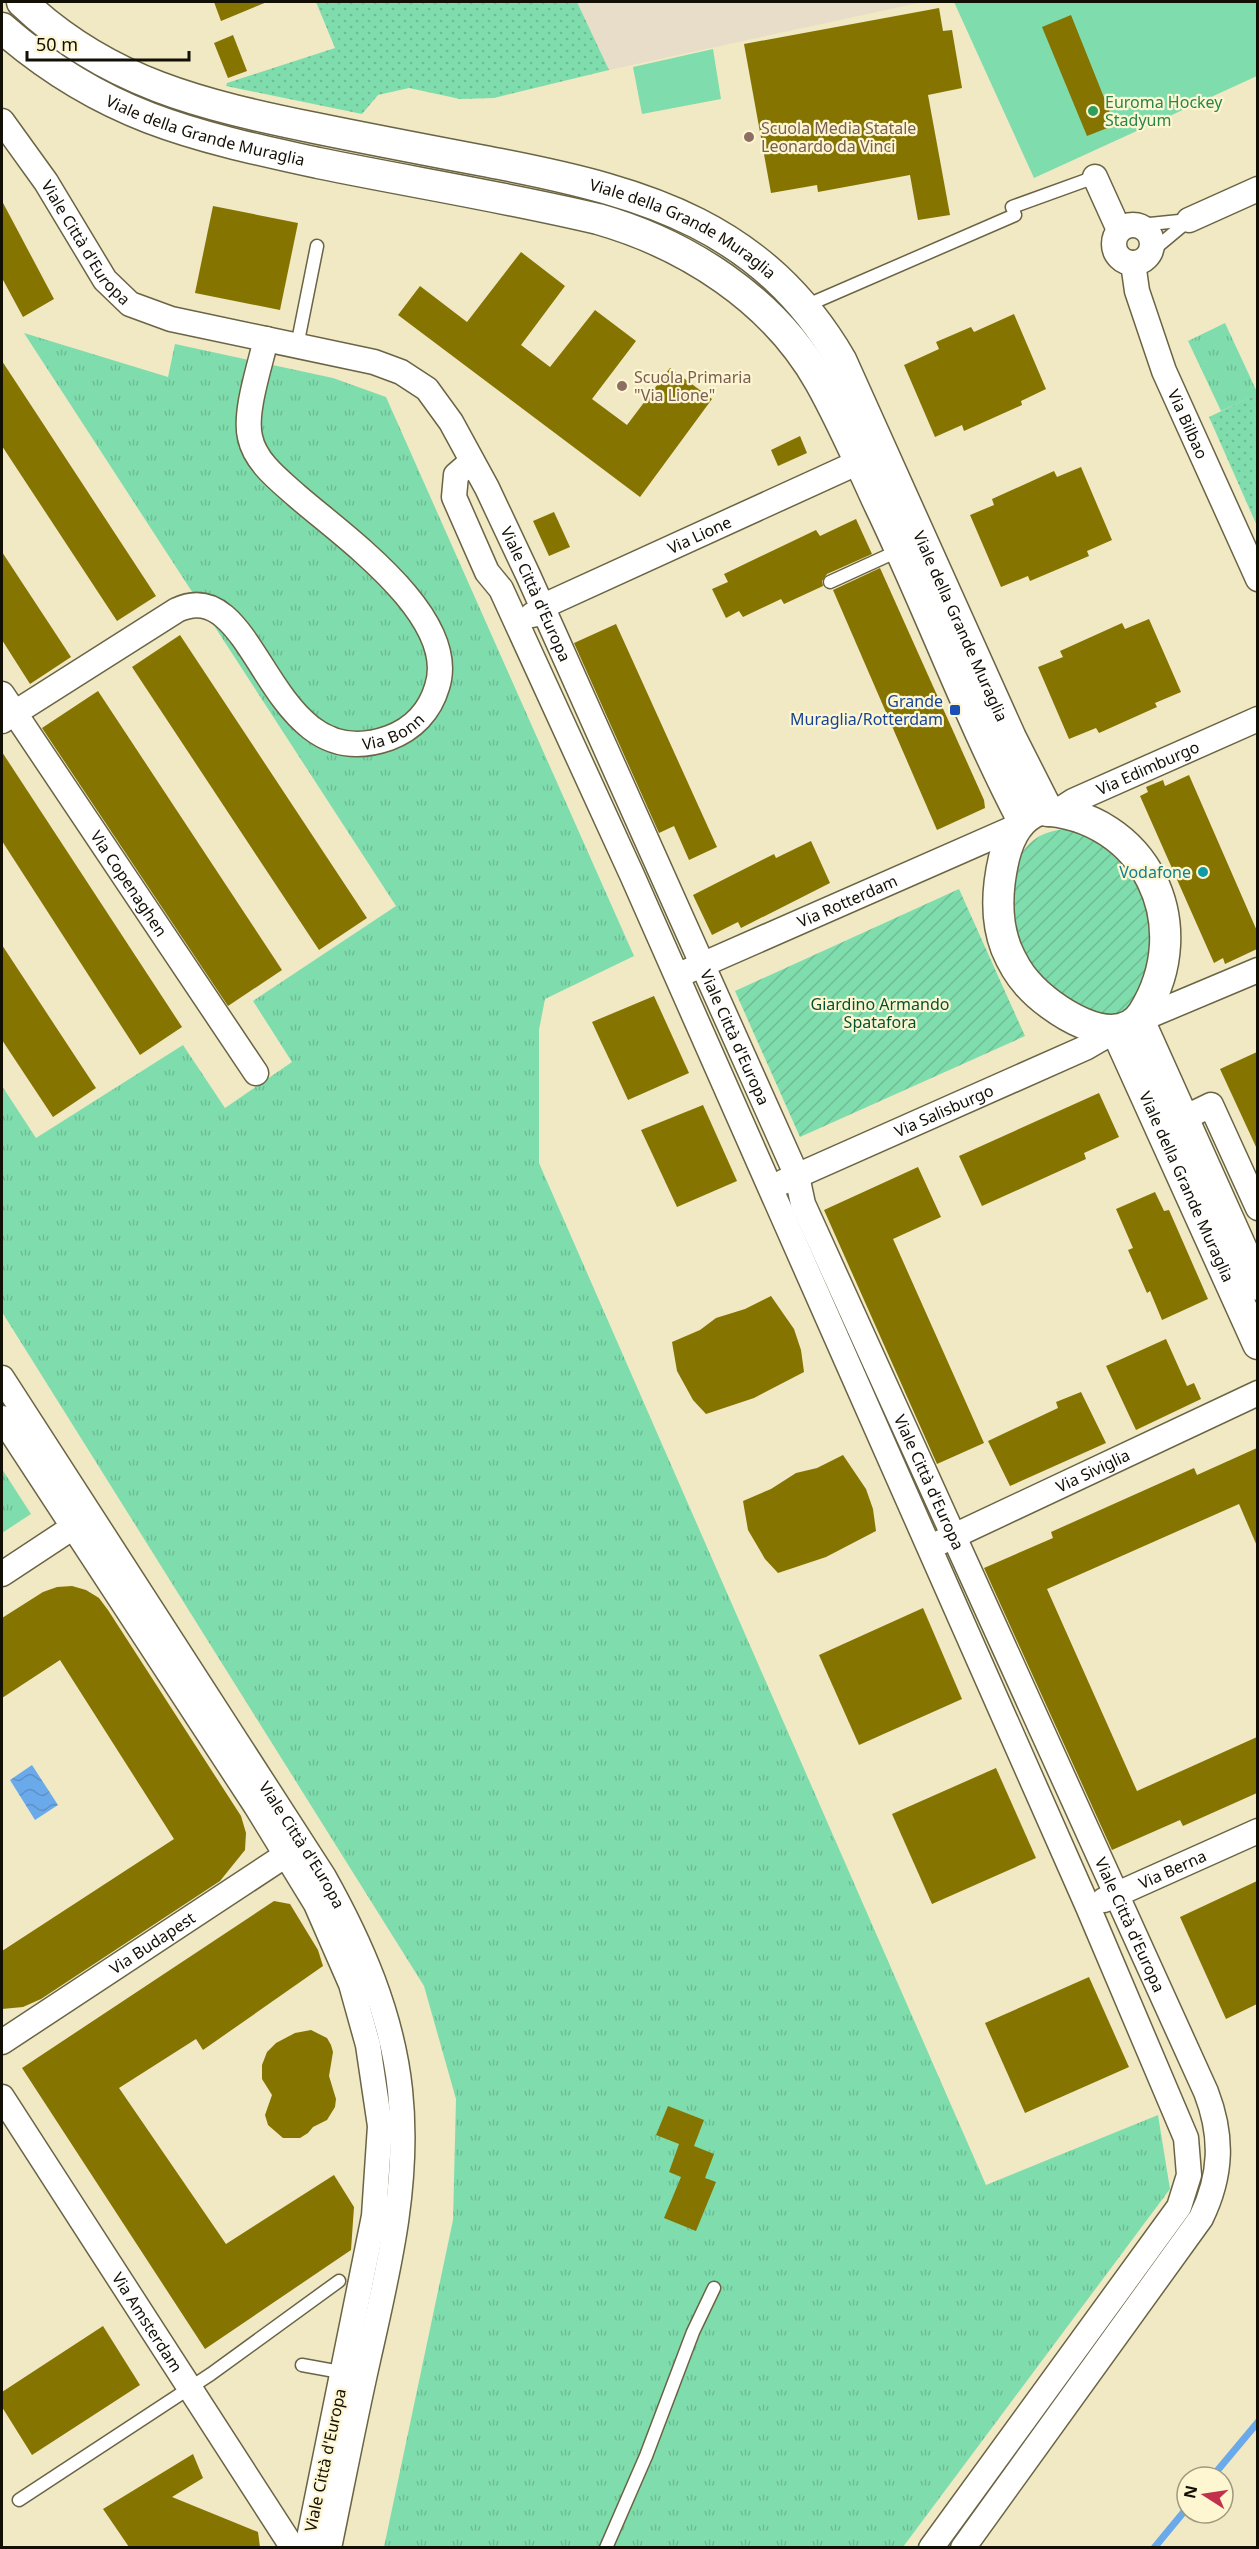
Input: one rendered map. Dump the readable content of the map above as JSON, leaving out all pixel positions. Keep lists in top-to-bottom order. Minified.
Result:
{"streets":{"street":["Viale della Grande Muraglia","Viale Città d'Europa","Via Bilbao","Via Lione","Via Bonn","Via Edimburgo","Via Copenaghen","Via Rotterdam","Via Salisburgo","Via Siviglia","Via Berna","Via Budapest","Via Amsterdam"]},"crossings":[["Viale della Grande Muraglia","Via Lione"],["Viale della Grande Muraglia","Via Edimburgo"],["Viale della Grande Muraglia","Via Rotterdam"],["Viale della Grande Muraglia","Via Salisburgo"],["Viale Città d'Europa","Via Lione"],["Viale Città d'Europa","Via Bonn"],["Viale Città d'Europa","Via Rotterdam"],["Viale Città d'Europa","Via Salisburgo"],["Viale Città d'Europa","Via Siviglia"],["Viale Città d'Europa","Via Berna"],["Viale Città d'Europa","Via Budapest"],["Via Bonn","Via Copenaghen"],["Via Edimburgo","Via Rotterdam"],["Via Edimburgo","Via Salisburgo"],["Via Rotterdam","Via Salisburgo"]],"parks":["Giardino Armando Spatafora"],"places":{"other":["Euroma Hockey Stadyum","Scuola Media Statale Leonardo da Vinci","Scuola Primaria \"Via Lione\"","Vodafone"],"transit":["Grande Muraglia/Rotterdam"]},"scale_bar":"50 m","north":"left"}
